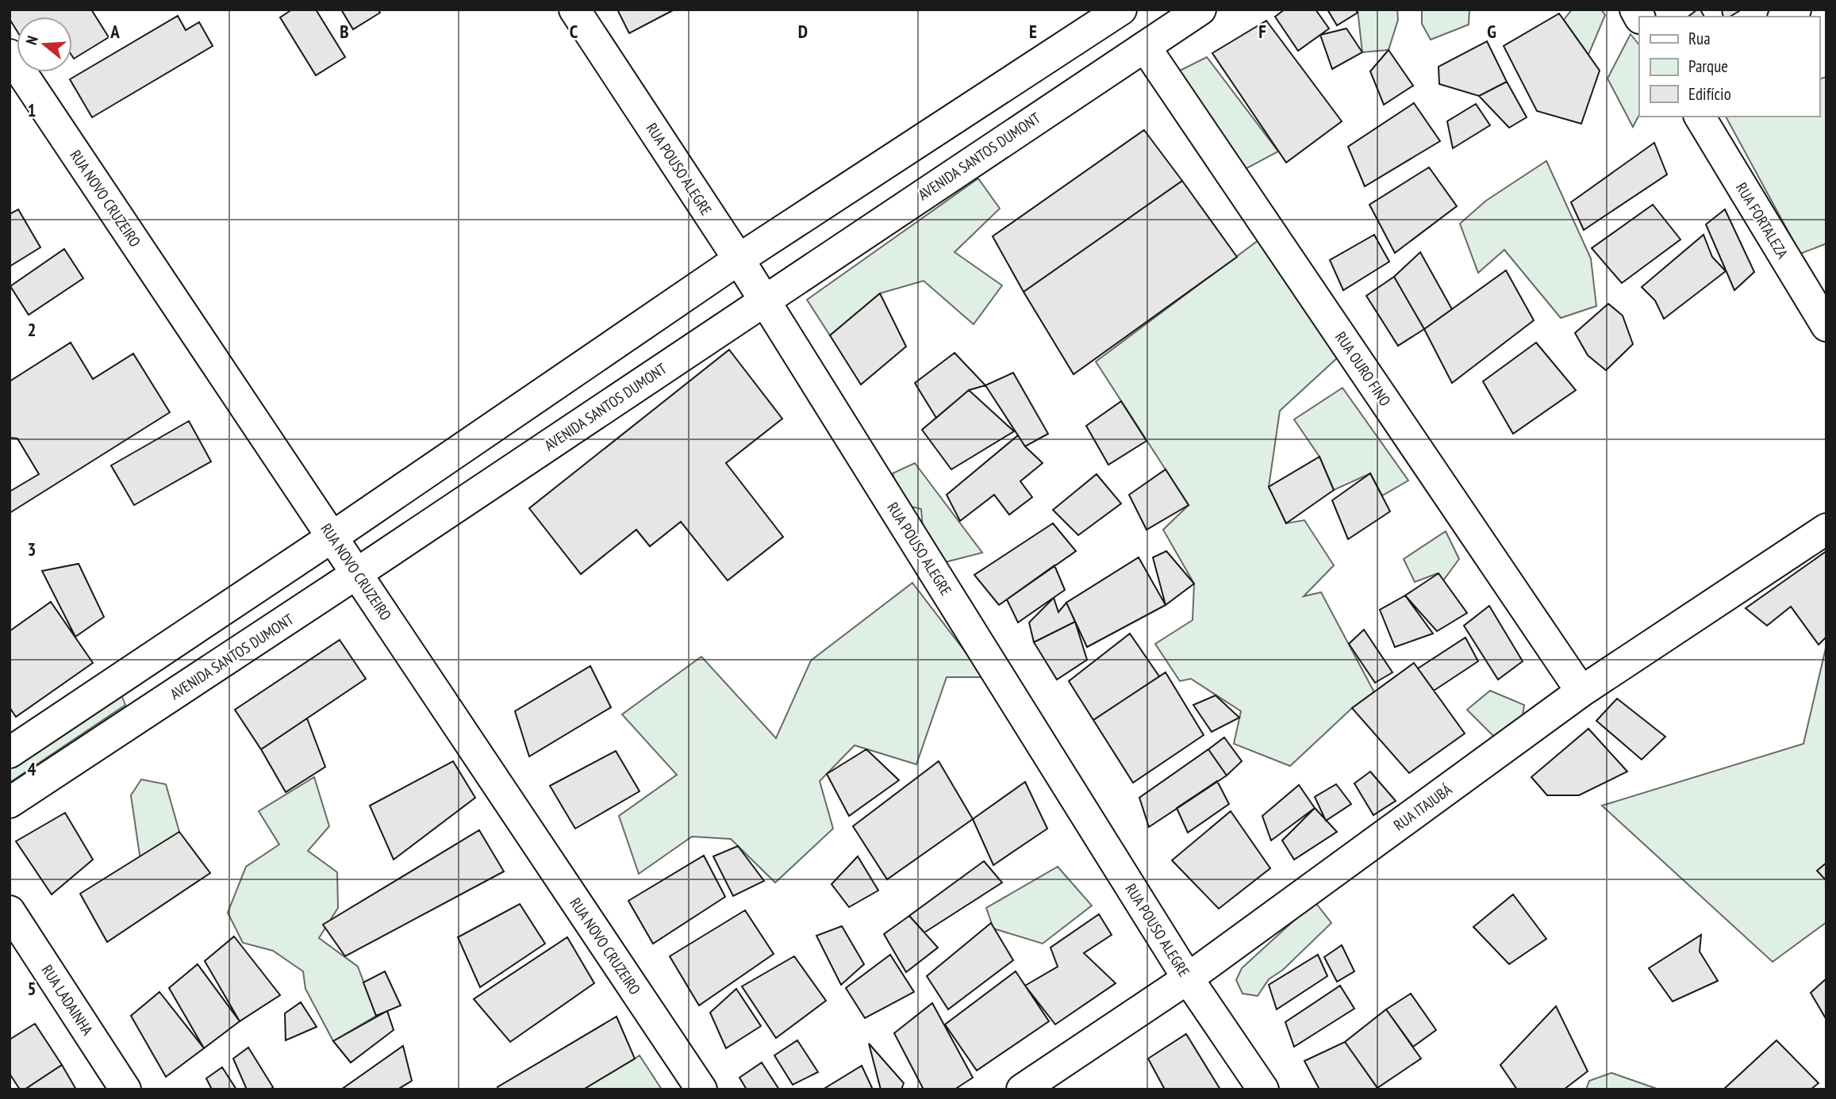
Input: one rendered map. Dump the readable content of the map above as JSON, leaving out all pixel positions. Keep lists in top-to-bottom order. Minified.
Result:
{"streets":{"street":["AVENIDA SANTOS DUMONT","RUA POUSO ALEGRE","RUA NOVO CRUZEIRO","RUA FORTALEZA","RUA OURO FINO","RUA ITAJUBÁ","RUA LADAINHA"]},"crossings":[["AVENIDA SANTOS DUMONT","RUA POUSO ALEGRE"],["AVENIDA SANTOS DUMONT","RUA NOVO CRUZEIRO"],["AVENIDA SANTOS DUMONT","RUA OURO FINO"],["RUA POUSO ALEGRE","RUA ITAJUBÁ"],["RUA OURO FINO","RUA ITAJUBÁ"]],"legend":["Rua","Parque","Edifício"],"north":"left","grid":{"columns":["A","B","C","D","E","F","G"],"rows":["1","2","3","4","5"]}}
